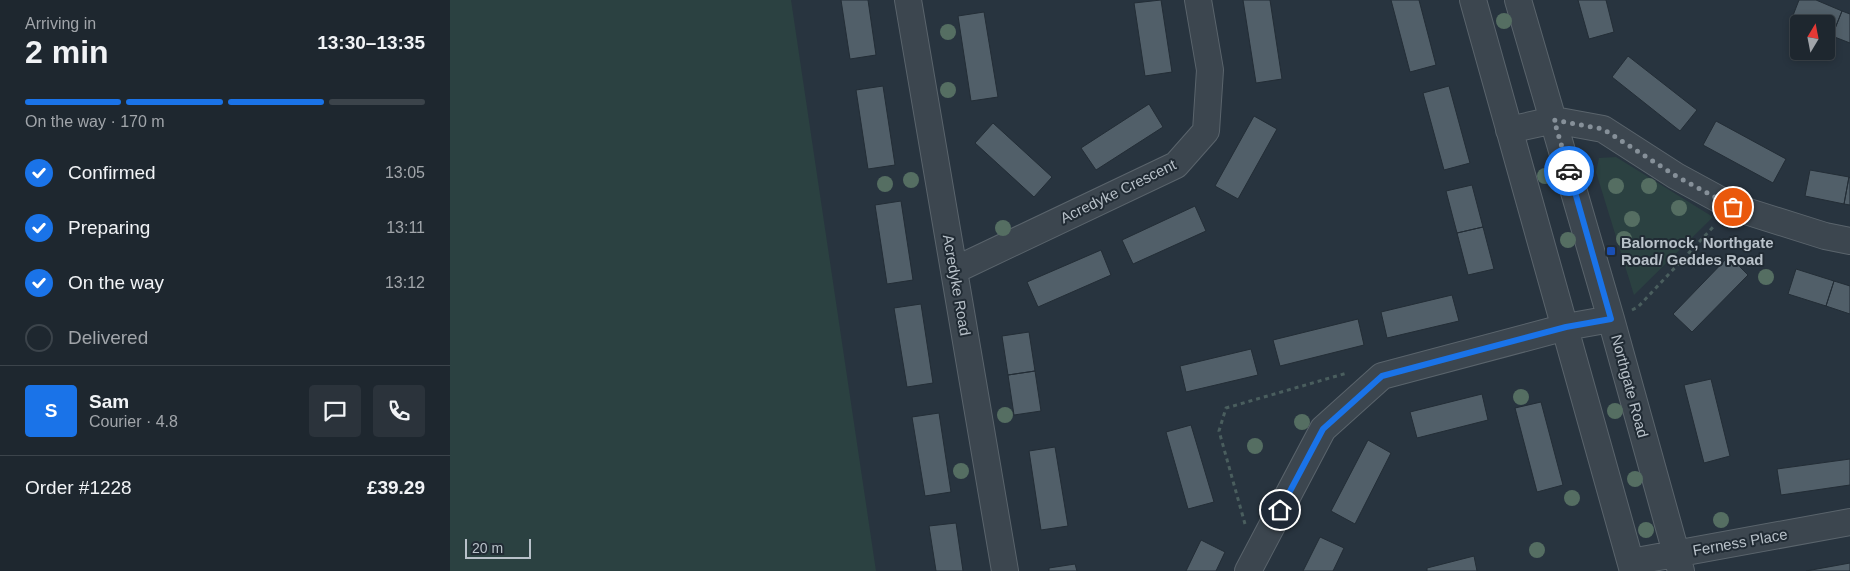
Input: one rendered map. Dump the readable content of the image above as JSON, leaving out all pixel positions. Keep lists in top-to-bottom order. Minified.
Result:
{"streets":{"street":["Acredyke Crescent","Acredyke Road","Northgate Road","Ferness Place"]},"crossings":[["Acredyke Crescent","Acredyke Road"],["Northgate Road","Ferness Place"]],"places":{"transit":["Balornock, Northgate Road/ Geddes Road"]},"scale_bar":"20 m","north":"top","page":{"heading":["2 min","Arriving in","13:30–13:35"],"panel":["Sam","Courier · 4.8","Order #1228","£39.29"],"bar":"On the way · 170 m","list":[["Confirmed","13:05"],["Preparing","13:11"],["On the way","13:12"],"Delivered"],"round":"S","scale":"20 m"}}
